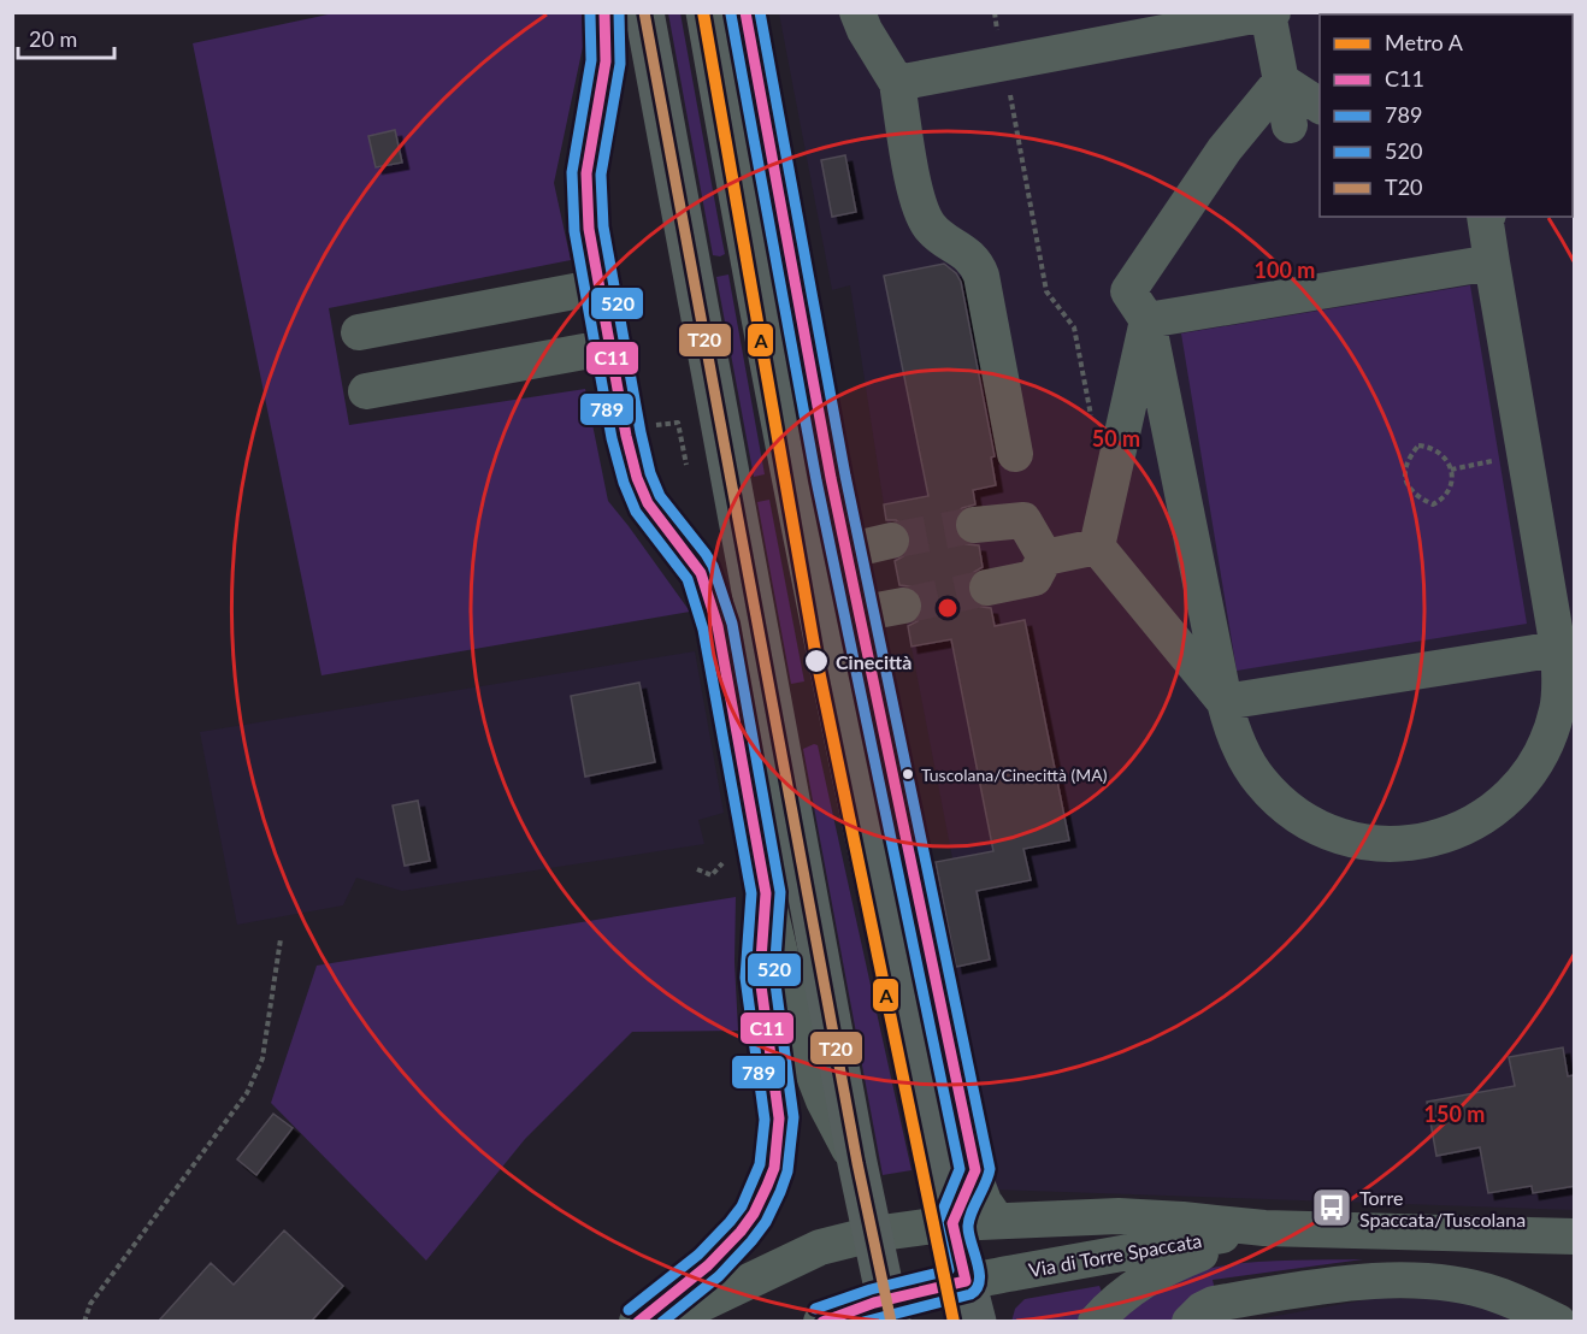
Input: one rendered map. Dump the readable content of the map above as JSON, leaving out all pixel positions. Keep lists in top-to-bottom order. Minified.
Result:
{"streets":{"street":["Via di Torre Spaccata"]},"places":{"other":["Cinecittà","Tuscolana/Cinecittà (MA)"],"bus stop":["Torre Spaccata/Tuscolana"]},"lines":["metro line A","transit line C11","transit line 520","transit line T20","transit line 789"],"legend":["Metro A","C11","789","520","T20"],"scale_bar":"20 m","rings":["100 m","50 m","150 m"]}
